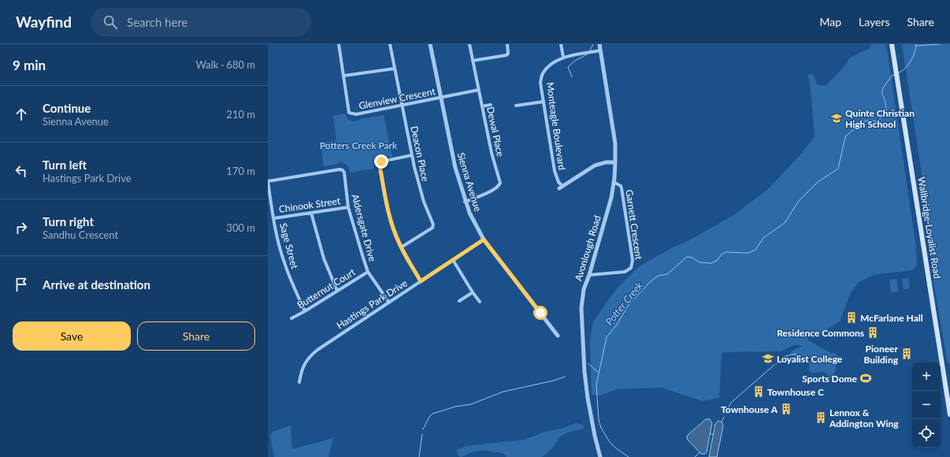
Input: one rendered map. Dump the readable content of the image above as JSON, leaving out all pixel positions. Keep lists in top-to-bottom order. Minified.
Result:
{"streets":{"main road":["Wallbridge-Loyalist Road"],"street":["Glenview Crescent","Monteagle Boulevard","Dewal Place","Deacon Place","Sienna Avenue","Chinook Street","Garnett Crescent","Aldersgate Drive","Sage Street","Avonlough Road","Butternut Court","Hastings Park Drive"]},"crossings":[["Glenview Crescent","Dewal Place"],["Glenview Crescent","Deacon Place"],["Glenview Crescent","Sienna Avenue"],["Monteagle Boulevard","Avonlough Road"],["Dewal Place","Sienna Avenue"],["Sienna Avenue","Hastings Park Drive"],["Chinook Street","Aldersgate Drive"],["Chinook Street","Sage Street"],["Garnett Crescent","Avonlough Road"],["Aldersgate Drive","Sage Street"],["Aldersgate Drive","Butternut Court"],["Aldersgate Drive","Hastings Park Drive"],["Sage Street","Butternut Court"]],"water":["Potter Creek"],"parks":["Potters Creek Park"],"places":{"school or university":["Quinte Christian High School","Loyalist College"],"building":["McFarlane Hall","Residence Commons","Pioneer Building","Townhouse C","Townhouse A","Lennox & Addington Wing"],"sports":["Sports Dome"]},"page":{"header":"Wayfind","search":"Search here","nav":["Map","Layers","Share"],"heading":["9 min","Walk · 680 m"],"list":[["Continue","Sienna Avenue","210 m"],["Turn left","Hastings Park Drive","170 m"],["Turn right","Sandhu Crescent","300 m"],"Arrive at destination"],"buttons":["Save","Share"],"map_buttons":["+","−"]}}
